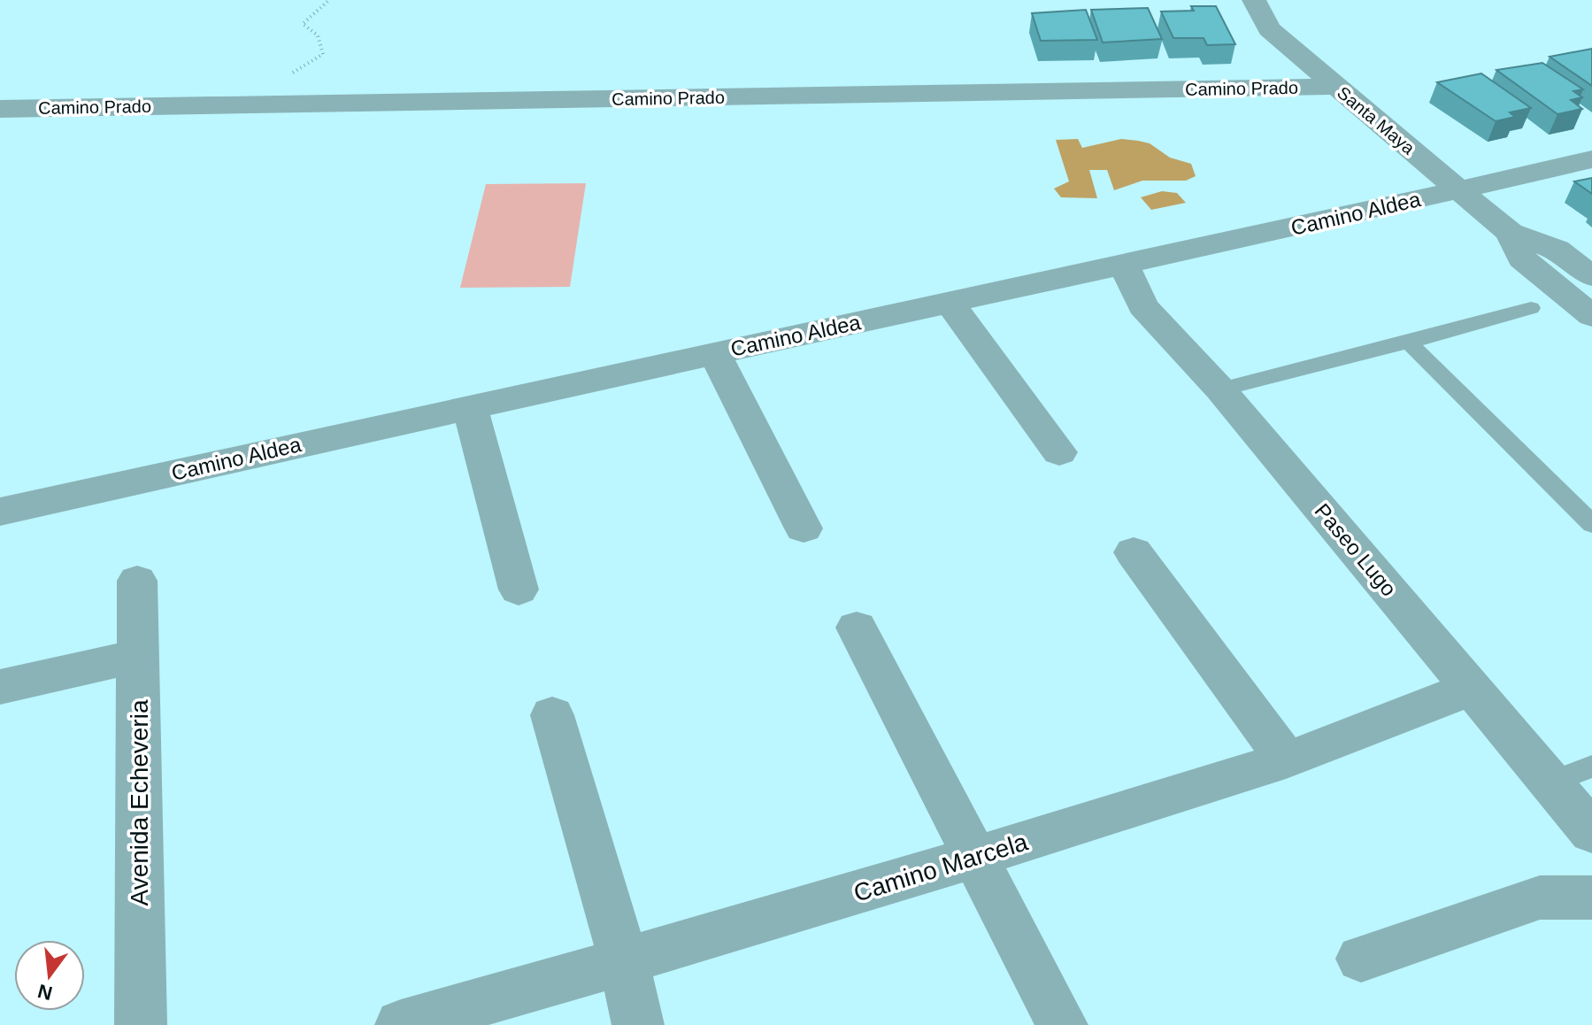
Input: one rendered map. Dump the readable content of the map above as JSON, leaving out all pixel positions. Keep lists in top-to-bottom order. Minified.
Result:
{"streets":{"street":["Camino Prado","Santa Maya","Camino Aldea","Paseo Lugo","Avenida Echeveria","Camino Marcela"]},"crossings":[["Camino Prado","Santa Maya"],["Santa Maya","Camino Aldea"],["Camino Aldea","Paseo Lugo"],["Paseo Lugo","Camino Marcela"]],"north":"bottom"}
